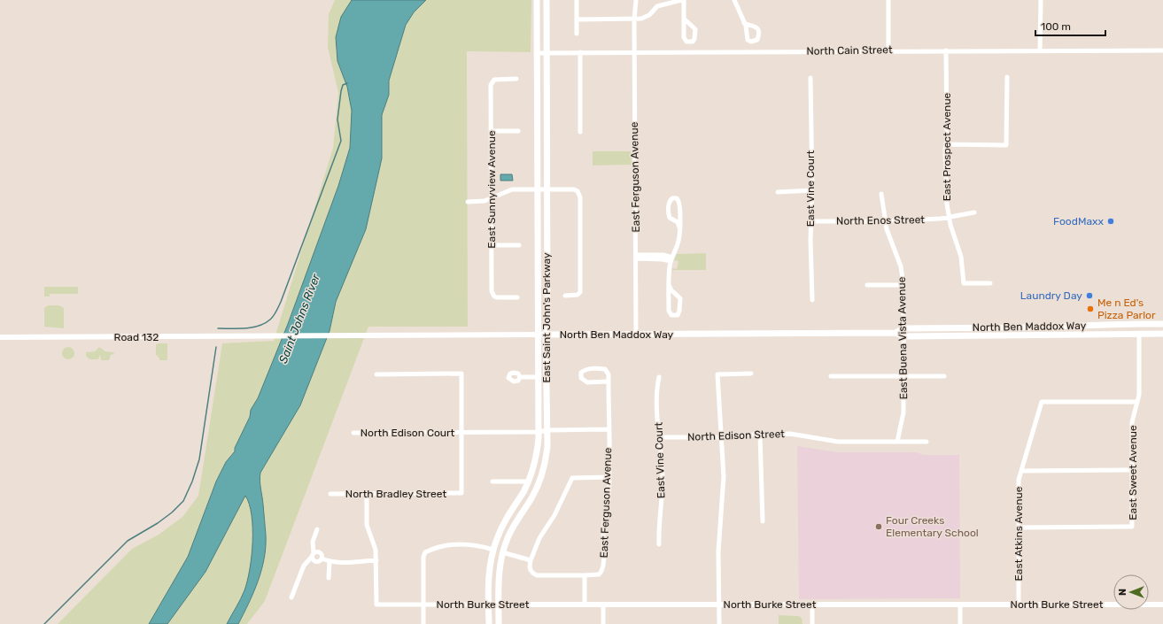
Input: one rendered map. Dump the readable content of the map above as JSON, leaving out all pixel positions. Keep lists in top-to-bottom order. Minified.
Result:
{"streets":{"main road":["East Saint John's Parkway","North Ben Maddox Way"],"street":["North Cain Street","East Prospect Avenue","East Ferguson Avenue","East Vine Court","East Sunnyview Avenue","North Enos Street","Road 132","East Buena Vista Avenue","North Edison Court","North Edison Street","East Sweet Avenue","North Bradley Street","East Atkins Avenue","North Burke Street"]},"crossings":[["North Cain Street","East Prospect Avenue"],["North Cain Street","East Ferguson Avenue"],["North Cain Street","East Saint John's Parkway"],["East Prospect Avenue","North Enos Street"],["East Ferguson Avenue","North Ben Maddox Way"],["East Vine Court","North Enos Street"],["East Vine Court","North Edison Street"],["North Enos Street","East Buena Vista Avenue"],["East Saint John's Parkway","North Ben Maddox Way"],["East Saint John's Parkway","North Burke Street"],["North Ben Maddox Way","Road 132"],["North Ben Maddox Way","East Buena Vista Avenue"],["North Ben Maddox Way","East Sweet Avenue"],["East Buena Vista Avenue","North Edison Street"],["North Edison Court","North Bradley Street"],["East Sweet Avenue","East Atkins Avenue"],["East Atkins Avenue","North Burke Street"]],"water":["Saint Johns River"],"places":["FoodMaxx","Laundry Day","Me n Ed's Pizza Parlor","Four Creeks Elementary School"],"scale_bar":"100 m","north":"left"}
